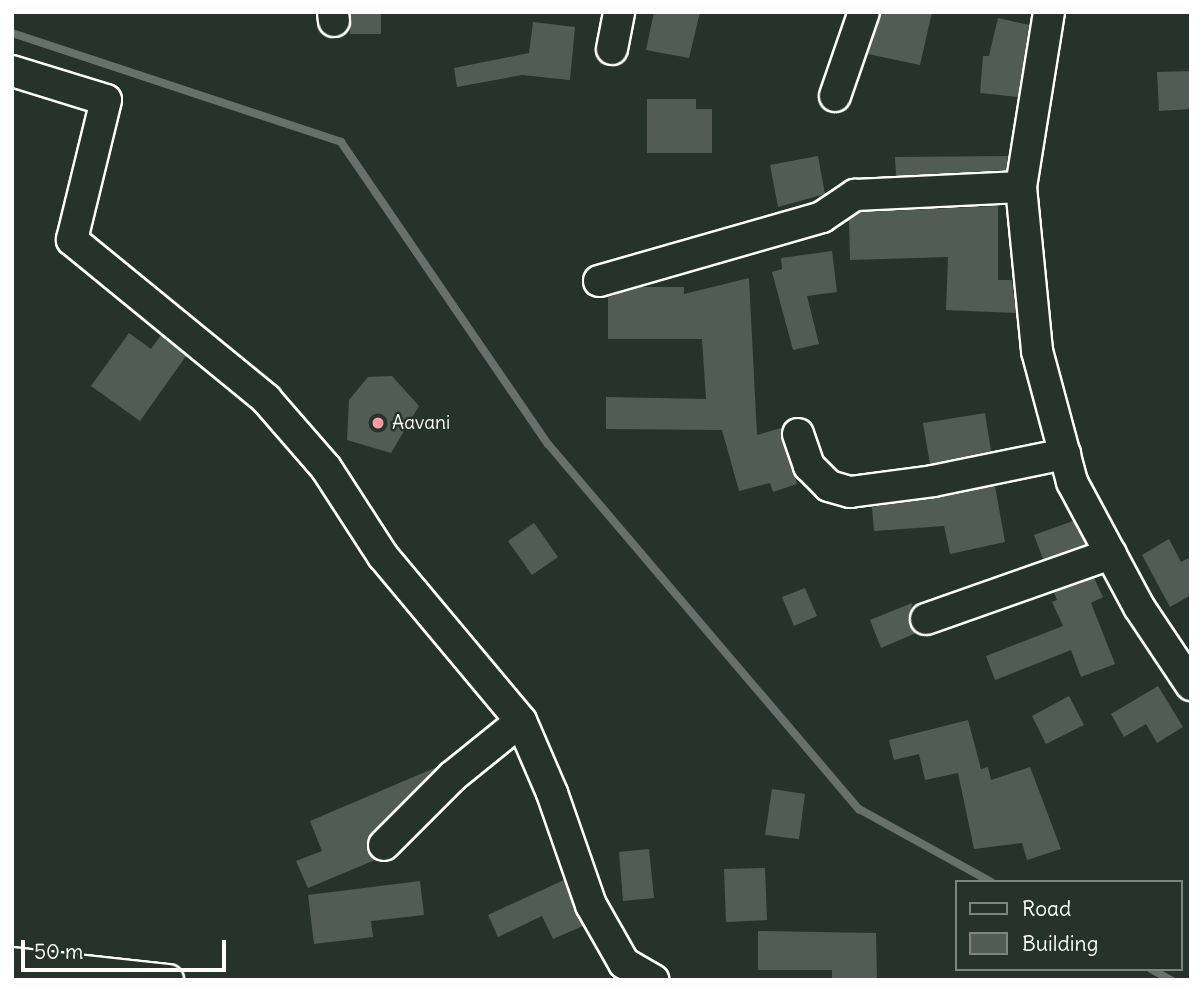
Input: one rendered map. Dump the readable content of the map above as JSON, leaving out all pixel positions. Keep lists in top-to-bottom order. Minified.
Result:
{"places":["Aavani"],"legend":["Road","Building"],"scale_bar":"50 m"}
